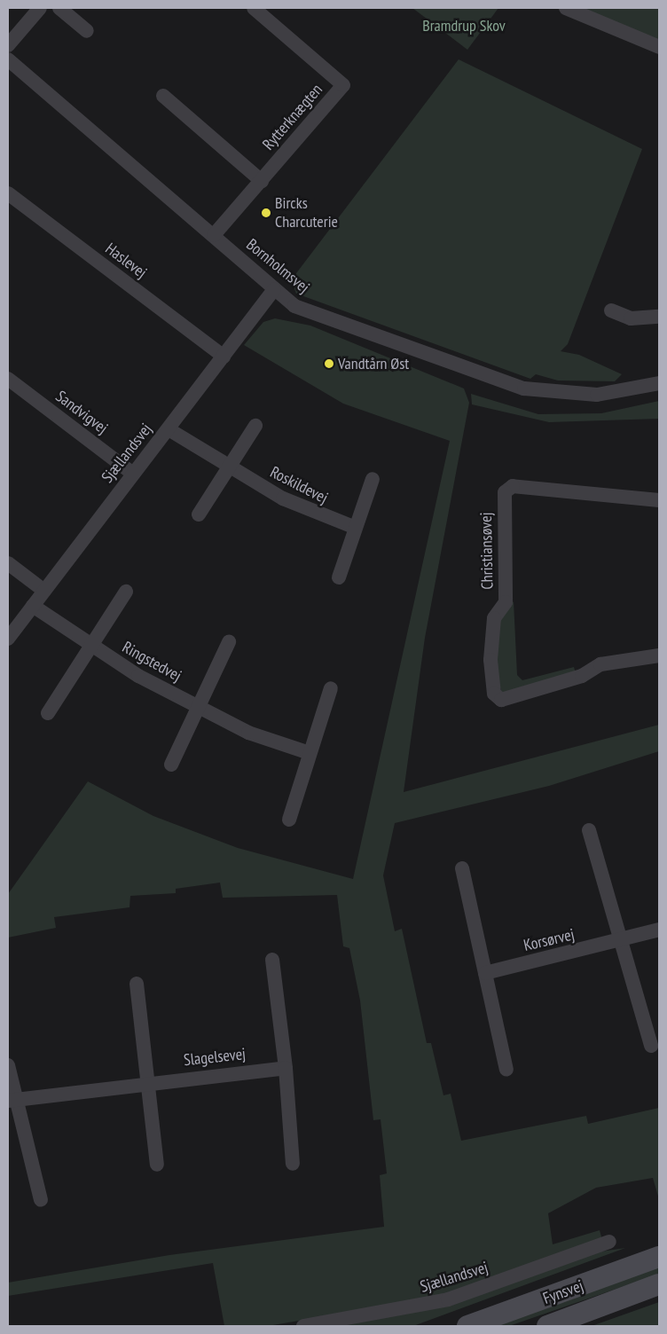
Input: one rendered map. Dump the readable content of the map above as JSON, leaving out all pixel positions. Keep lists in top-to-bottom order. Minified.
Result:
{"streets":{"main road":["Fynsvej"],"street":["Rytterknægten","Haslevej","Bornholmsvej","Sandvigvej","Sjællandsvej","Roskildevej","Christiansøvej","Ringstedvej","Korsørvej","Slagelsevej"]},"crossings":[["Rytterknægten","Bornholmsvej"],["Haslevej","Sjællandsvej"],["Bornholmsvej","Sjællandsvej"],["Sandvigvej","Sjællandsvej"],["Sjællandsvej","Roskildevej"],["Sjællandsvej","Ringstedvej"]],"parks":["Bramdrup Skov"],"places":["Bircks Charcuterie","Vandtårn Øst"]}
